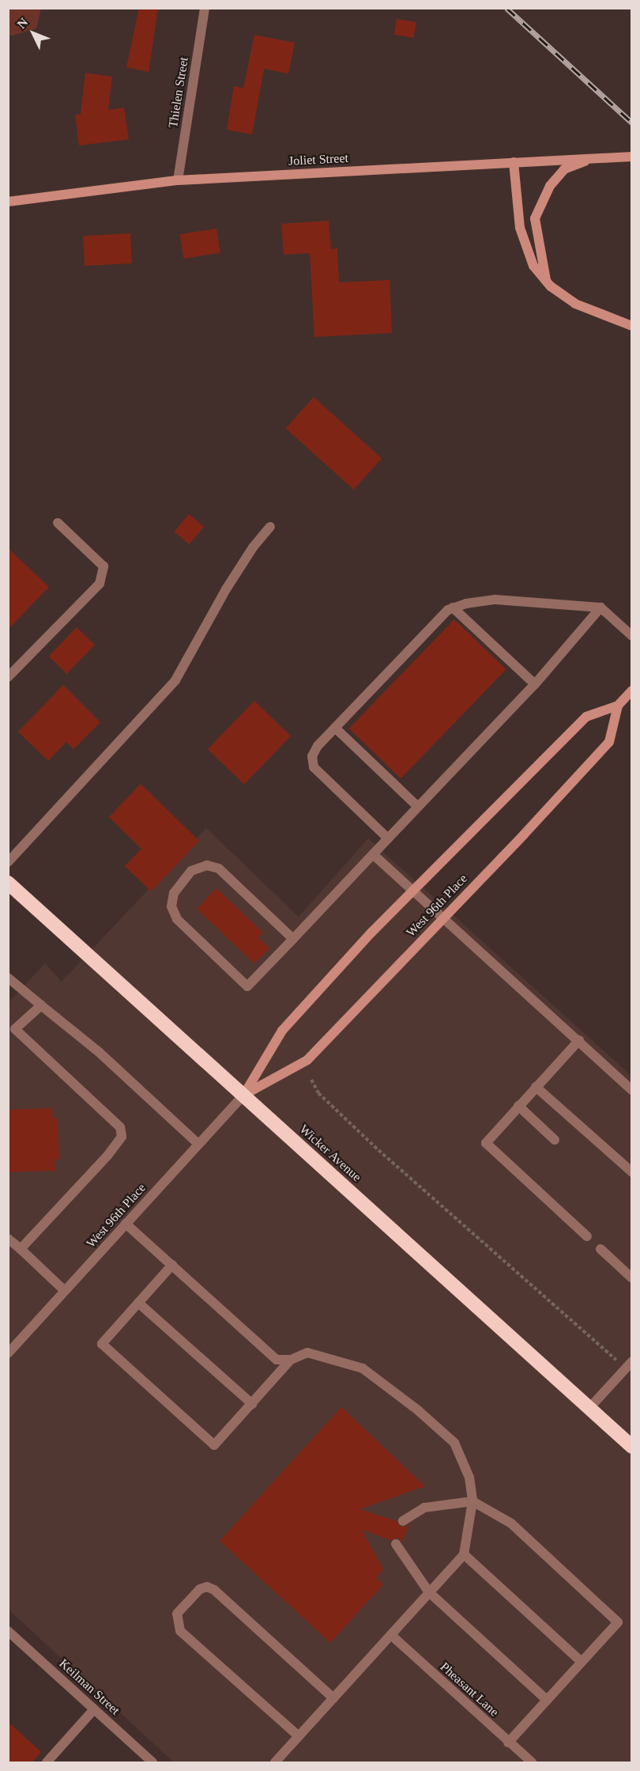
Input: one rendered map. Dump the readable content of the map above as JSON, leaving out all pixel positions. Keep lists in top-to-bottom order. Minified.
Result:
{"streets":{"highway":["Wicker Avenue"],"street":["Thielen Street","Joliet Street","West 96th Place","Keilman Street","Pheasant Lane"]},"crossings":[["Thielen Street","Joliet Street"],["West 96th Place","Wicker Avenue"]],"north":"top left"}
